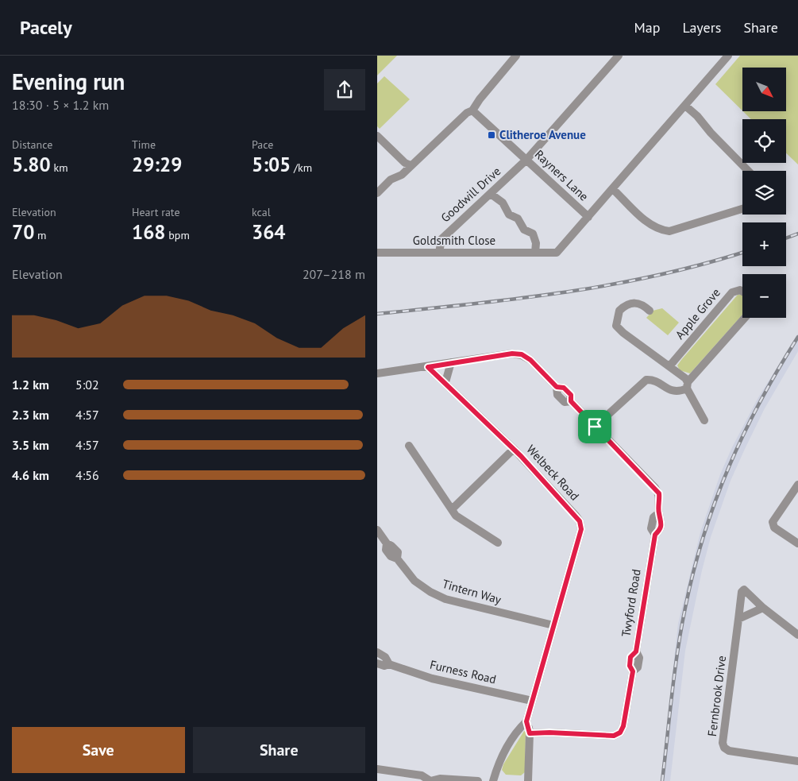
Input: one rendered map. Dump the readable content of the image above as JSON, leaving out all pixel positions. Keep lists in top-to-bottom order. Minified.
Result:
{"streets":{"street":["Rayners Lane","Goodwill Drive","Goldsmith Close","Apple Grove","Welbeck Road","Tintern Way","Twyford Road","Furness Road","Fernbrook Drive"]},"crossings":[["Rayners Lane","Goodwill Drive"],["Rayners Lane","Goldsmith Close"],["Goodwill Drive","Goldsmith Close"],["Welbeck Road","Tintern Way"],["Welbeck Road","Twyford Road"],["Welbeck Road","Furness Road"]],"places":{"transit":["Clitheroe Avenue"]},"north":"bottom right","page":{"header":"Pacely","nav":["Map","Layers","Share"],"heading":["Evening run","18:30 · 5 × 1.2 km"],"map_buttons":["+","−"],"stats":[["Distance","5.80 km"],["Time","29:29"],["Pace","5:05 /km"],["Elevation","70 m"],["Heart rate","168 bpm"],["kcal","364"]],"chart":["Elevation","207–218 m"],"list":[{"name":"1.2 km","note":"5:02"},{"name":"2.3 km","note":"4:57"},{"name":"3.5 km","note":"4:57"},{"name":"4.6 km","note":"4:56"}],"buttons":["Save","Share"]}}
